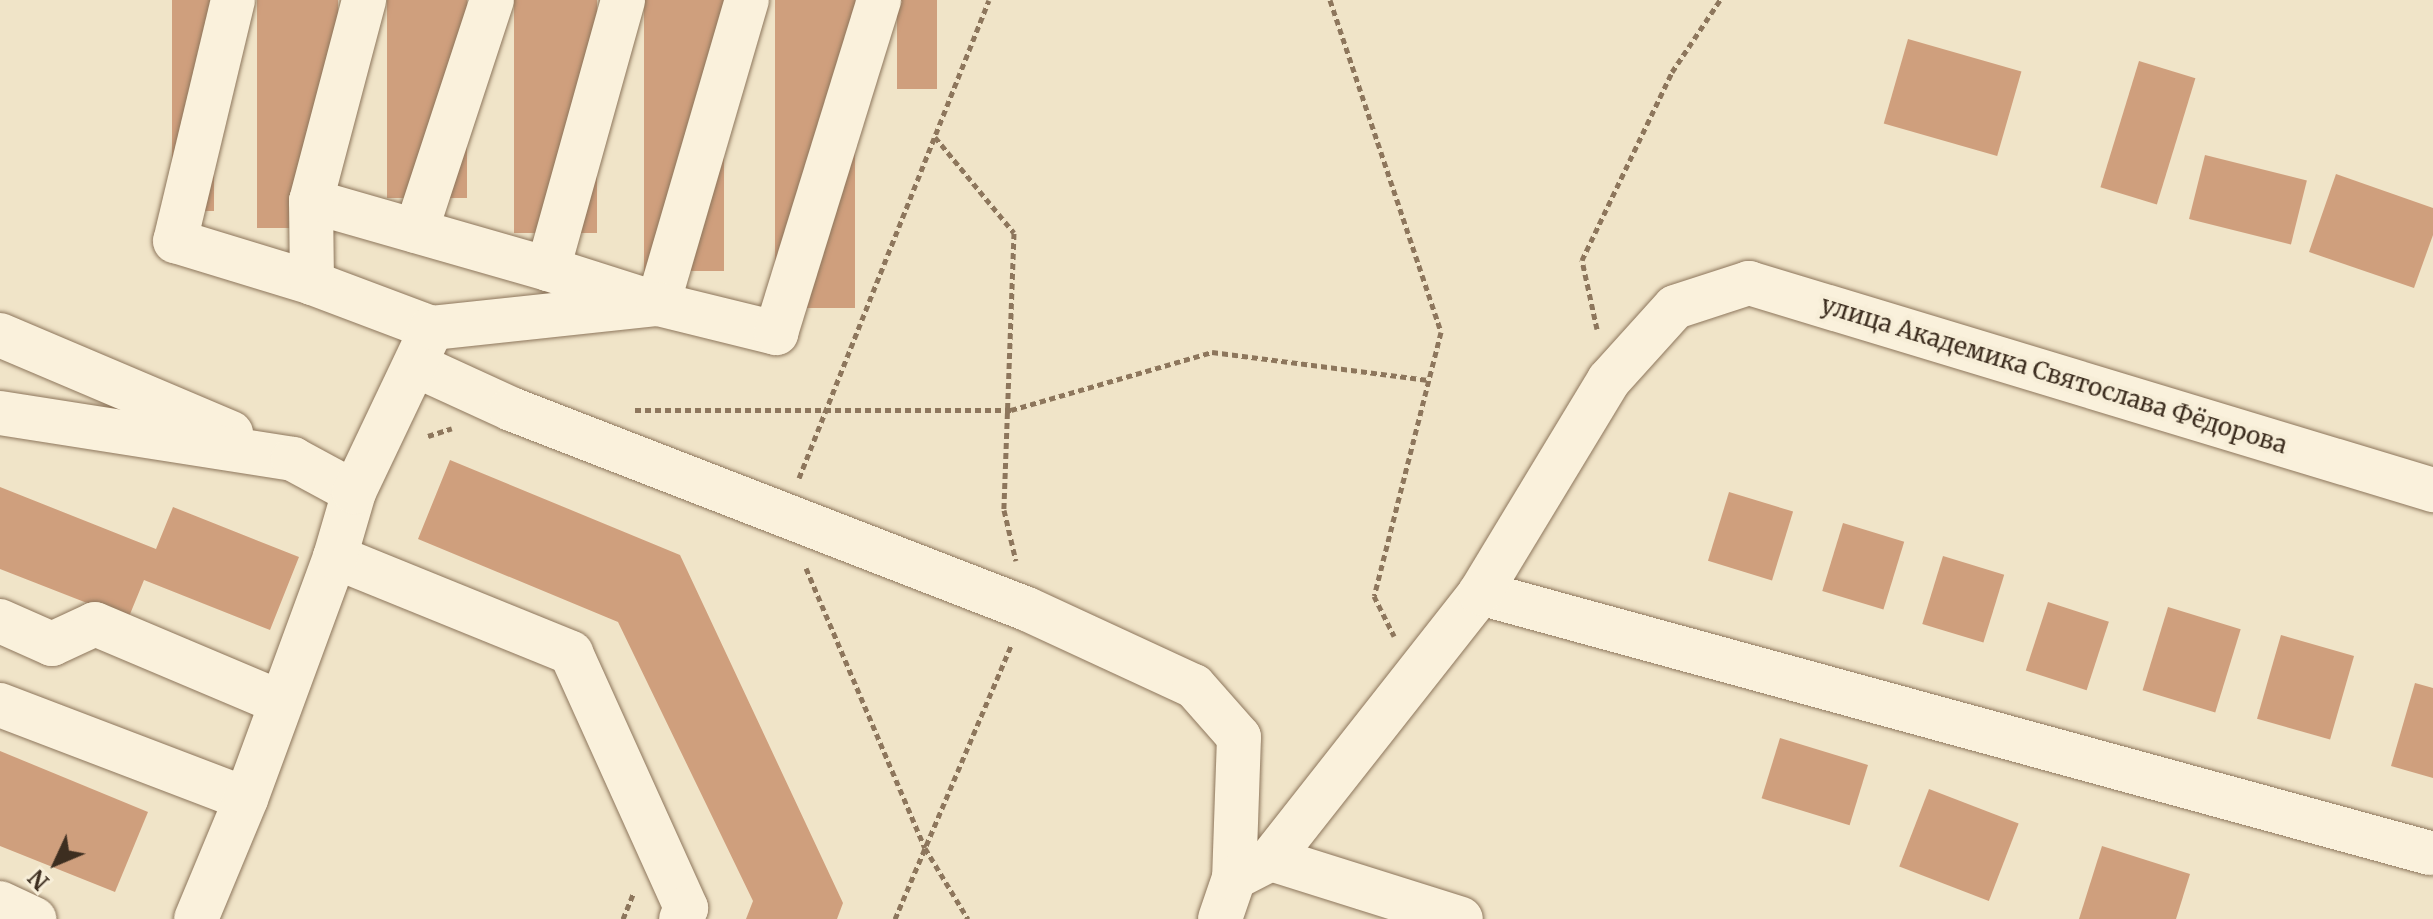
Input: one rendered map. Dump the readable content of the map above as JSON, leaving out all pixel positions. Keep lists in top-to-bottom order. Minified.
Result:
{"streets":{"street":["улица Академика Святослава Фёдорова"]},"north":"bottom left"}
